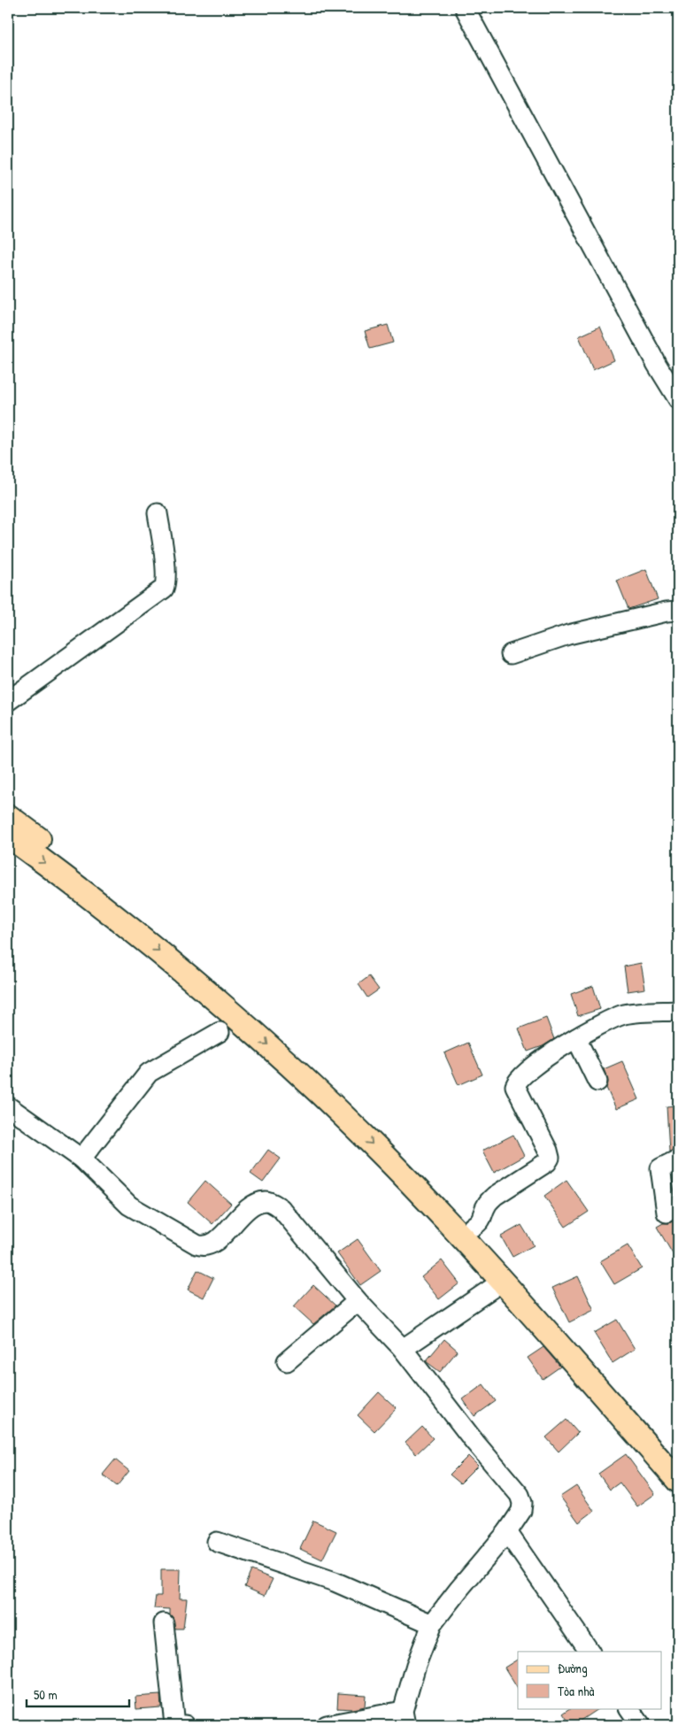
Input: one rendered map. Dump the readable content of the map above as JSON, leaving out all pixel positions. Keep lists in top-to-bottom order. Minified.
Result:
{"legend":["Đường","Tòa nhà"],"scale_bar":"50 m"}
